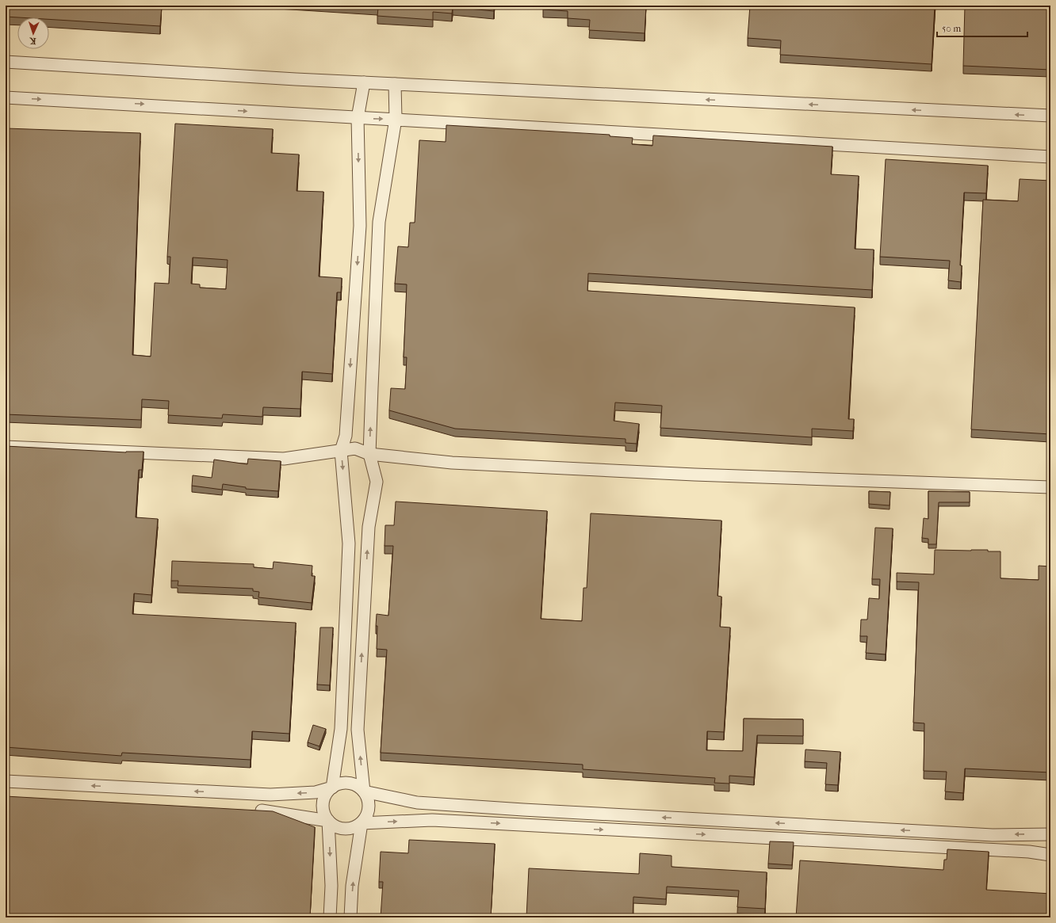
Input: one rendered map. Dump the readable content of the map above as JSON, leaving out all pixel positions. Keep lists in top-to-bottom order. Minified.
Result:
{"scale_bar":"50 m","north":"bottom"}
